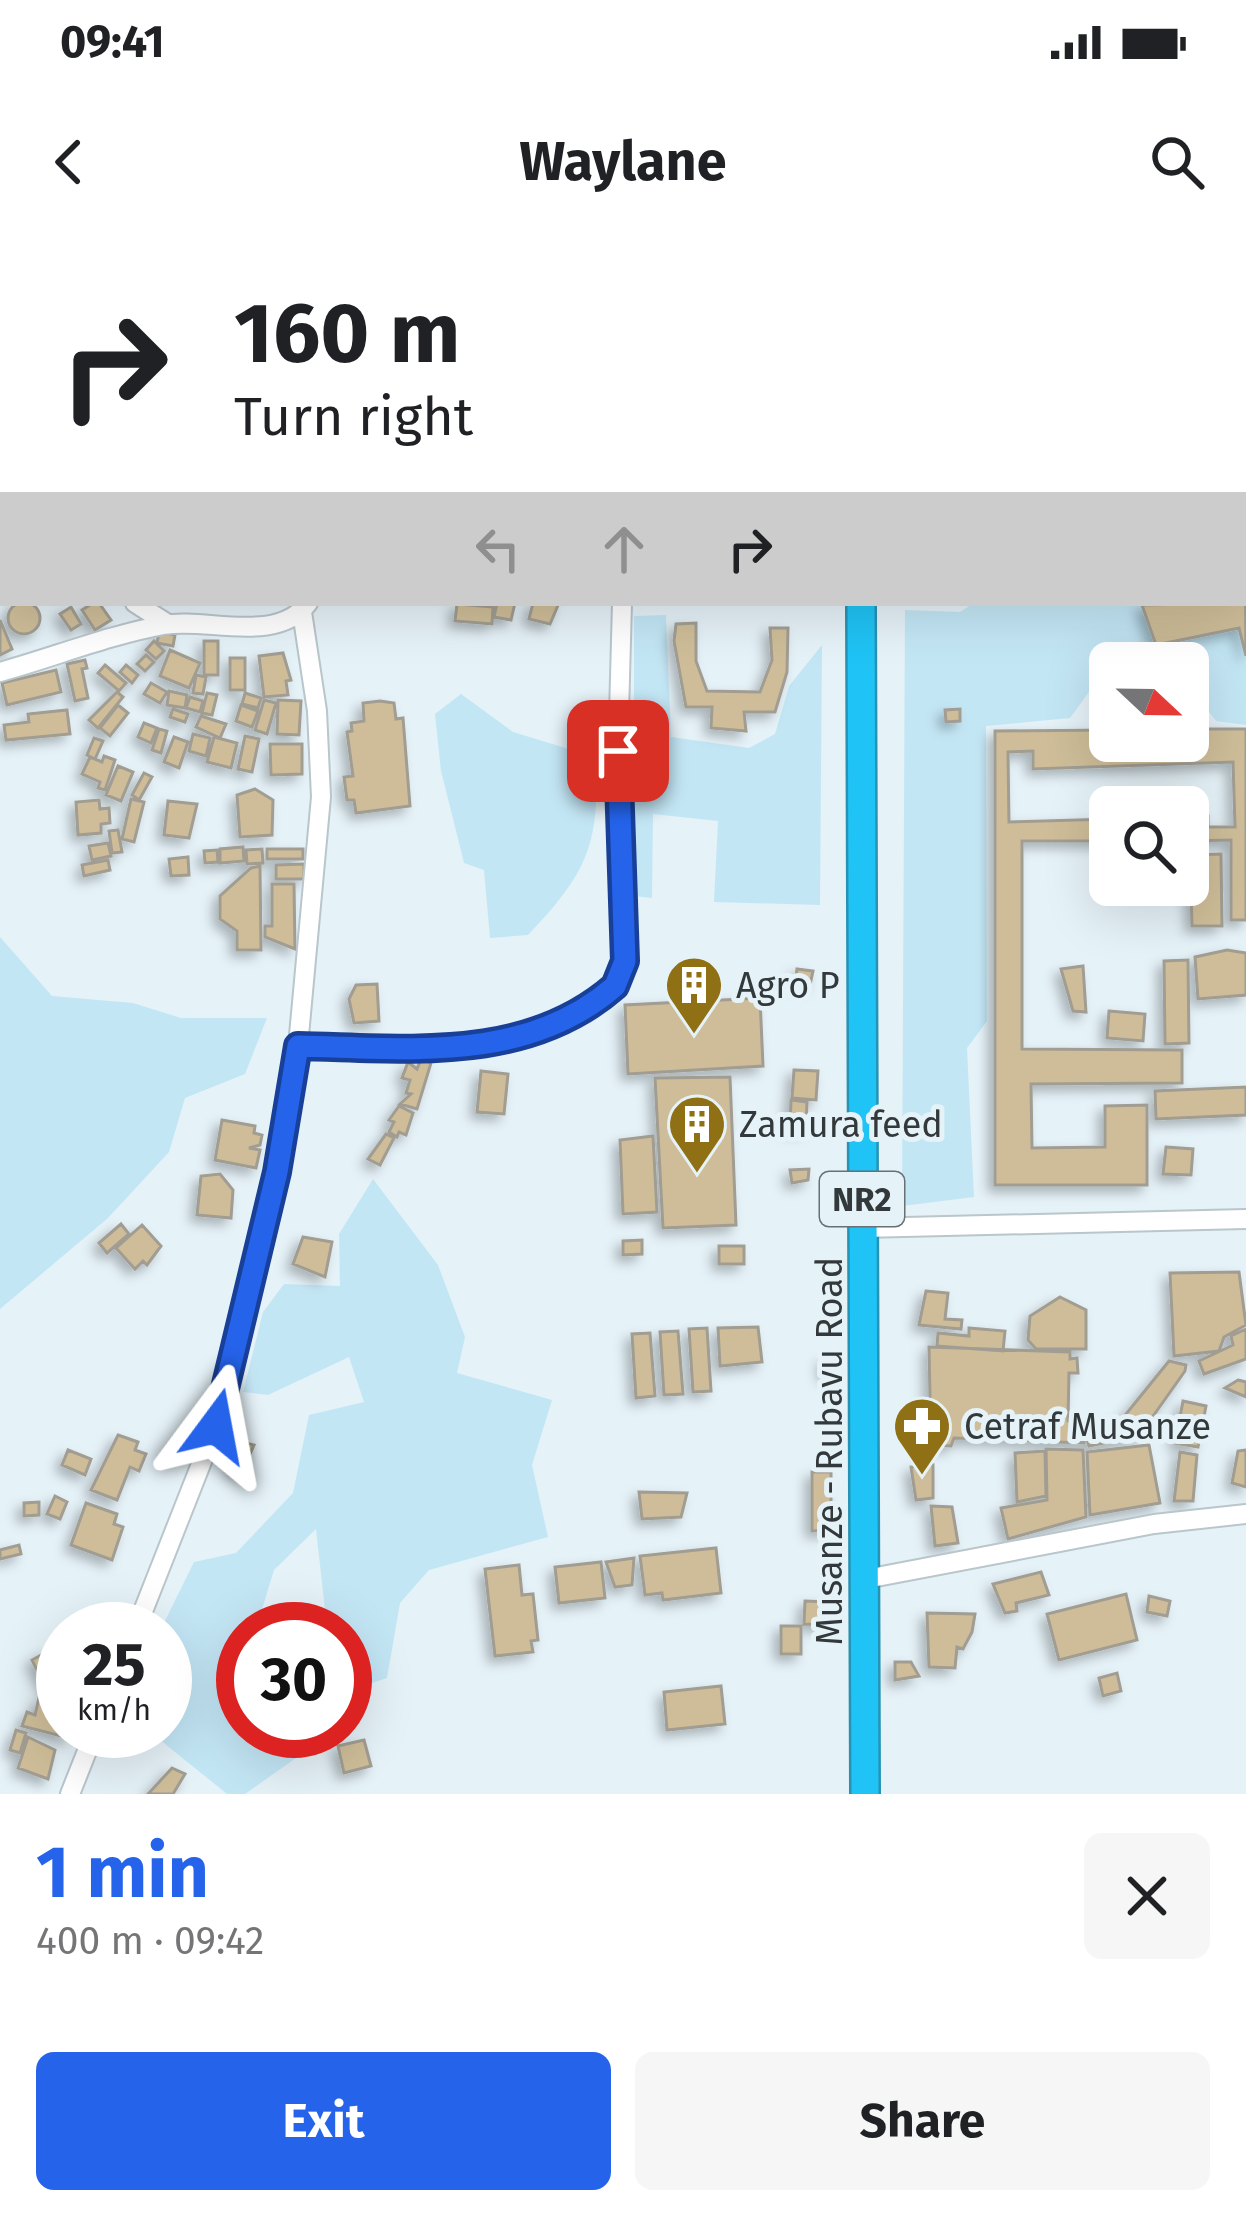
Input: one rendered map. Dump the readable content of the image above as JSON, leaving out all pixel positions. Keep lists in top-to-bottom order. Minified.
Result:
{"streets":{"highway":["NR2","Musanze - Rubavu Road"]},"places":{"building":["Agro P","Zamura feed"],"pharmacy":["Cetraf Musanze"]},"north":"right","page":{"status":"09:41","header":"Waylane","turn":["160 m","Turn right"],"speed":"25 km/h","limit":"30","heading":["1 min","400 m · 09:42"],"buttons":["Exit","Share"]}}
